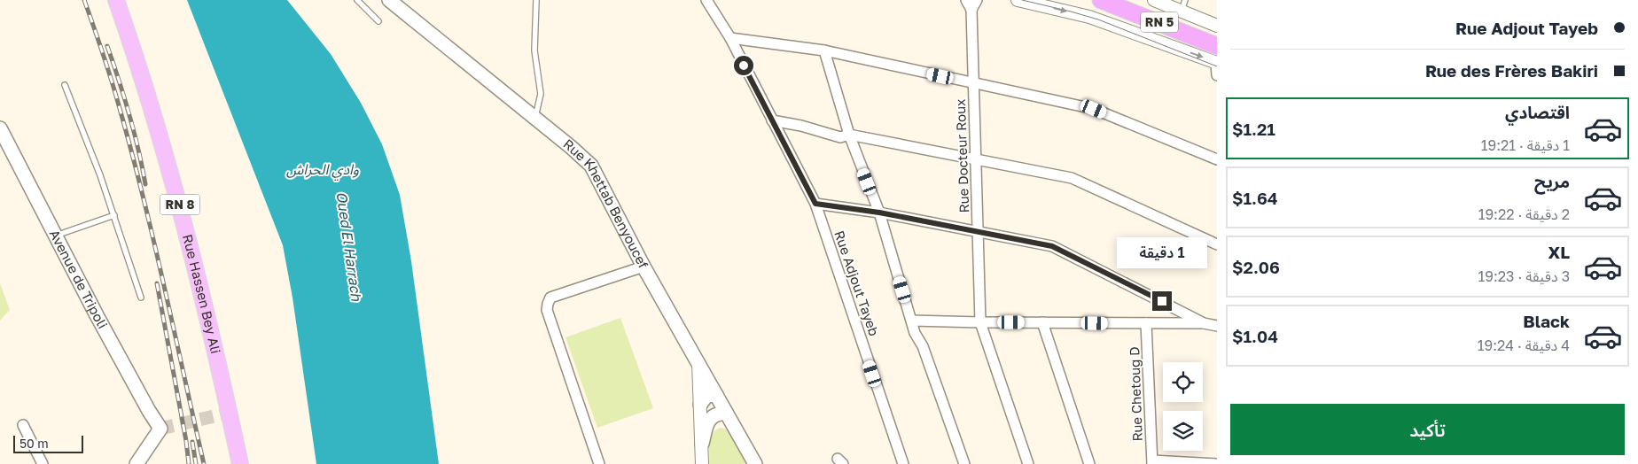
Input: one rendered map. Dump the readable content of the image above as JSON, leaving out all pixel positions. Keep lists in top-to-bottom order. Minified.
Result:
{"streets":{"highway":["RN 5"],"main road":["RN 8","Rue Khettab Benyoucef","Avenue de Tripoli","Rue Hassen Bey Ali"],"street":["Rue Docteur Roux","Rue Adjout Tayeb","Rue Chetoug D"]},"water":["وادي الحراش","Oued El Harrach"],"scale_bar":"50 m","page":{"banner":["Rue Adjout Tayeb","Rue des Frères Bakiri"],"list":[{"name":"اقتصادي","note":"1 دقيقة · 19:21","value":"$1.21"},{"name":"مريح","note":"2 دقيقة · 19:22","value":"$1.64"},{"name":"XL","note":"3 دقيقة · 19:23","value":"$2.06"},{"name":"Black","note":"4 دقيقة · 19:24","value":"$1.04"}],"bubble":"1 دقيقة","buttons":"تأكيد","scale":"50 m"}}
